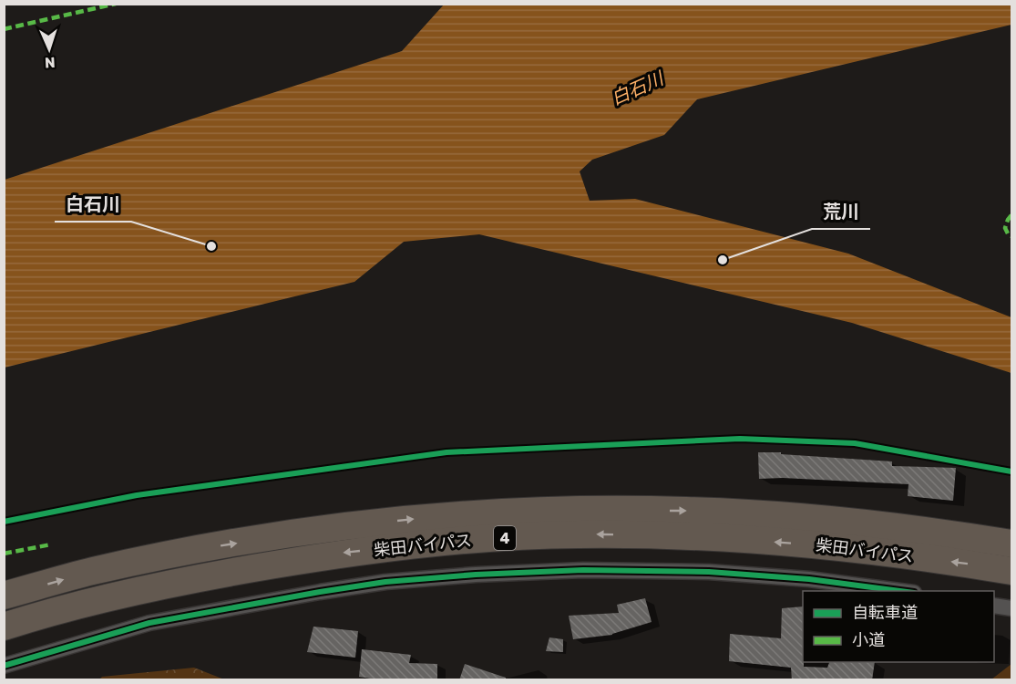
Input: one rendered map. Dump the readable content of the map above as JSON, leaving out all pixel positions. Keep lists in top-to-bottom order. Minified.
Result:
{"streets":{"highway":["4","柴田バイパス"]},"water":["白石川"],"places":["白石川","荒川"],"legend":["自転車道","小道"],"north":"bottom"}
